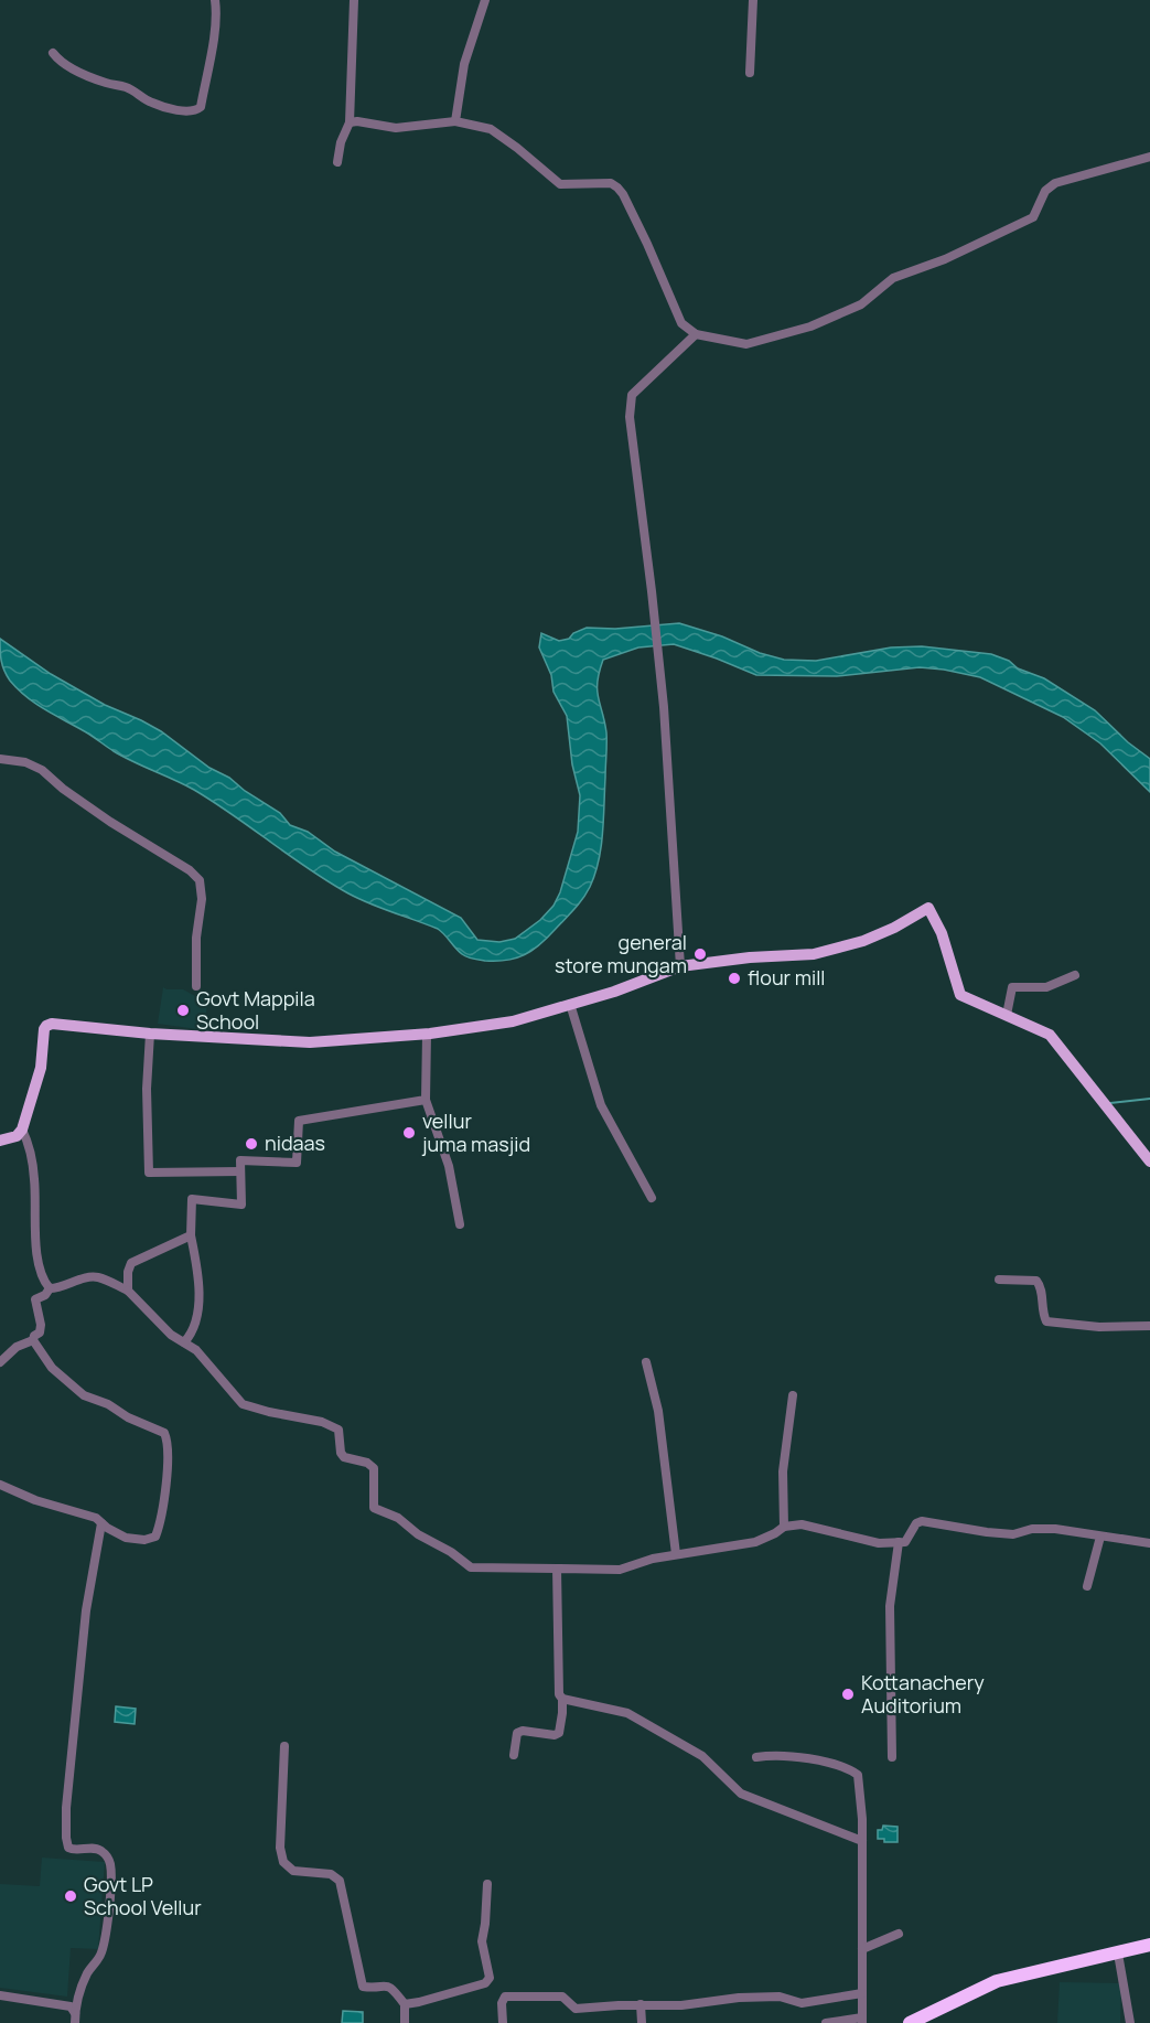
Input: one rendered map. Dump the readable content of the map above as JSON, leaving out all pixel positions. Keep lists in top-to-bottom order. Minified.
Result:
{"places":["general store mungam","flour mill","Govt Mappila School","vellur juma masjid","nidaas","Kottanachery Auditorium","Govt LP School Vellur"]}
